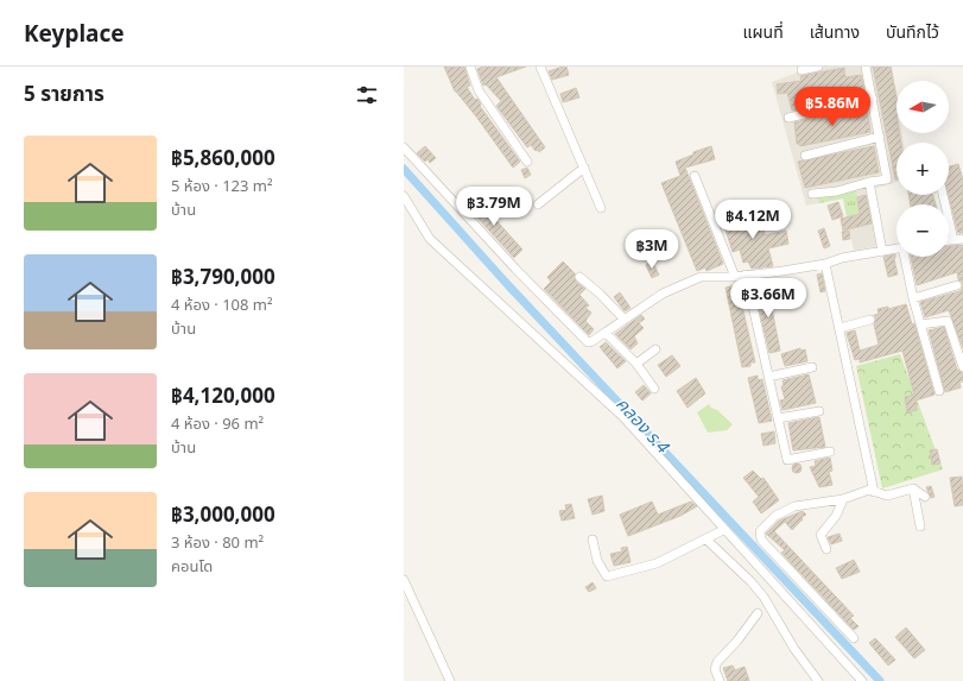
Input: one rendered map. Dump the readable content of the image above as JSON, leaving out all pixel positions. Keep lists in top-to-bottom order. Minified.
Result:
{"water":["คลอง ร.4"],"north":"left","page":{"header":"Keyplace","nav":["แผนที่","เส้นทาง","บันทึกไว้"],"heading":"5 รายการ","map_buttons":["+","−"],"price":["฿5.86M","฿3.79M","฿4.12M","฿3M","฿3.66M"],"list":[{"name":"฿5,860,000","note":"5 ห้อง · 123 m² · บ้าน"},{"name":"฿3,790,000","note":"4 ห้อง · 108 m² · บ้าน"},{"name":"฿4,120,000","note":"4 ห้อง · 96 m² · บ้าน"},{"name":"฿3,000,000","note":"3 ห้อง · 80 m² · คอนโด"}]}}
